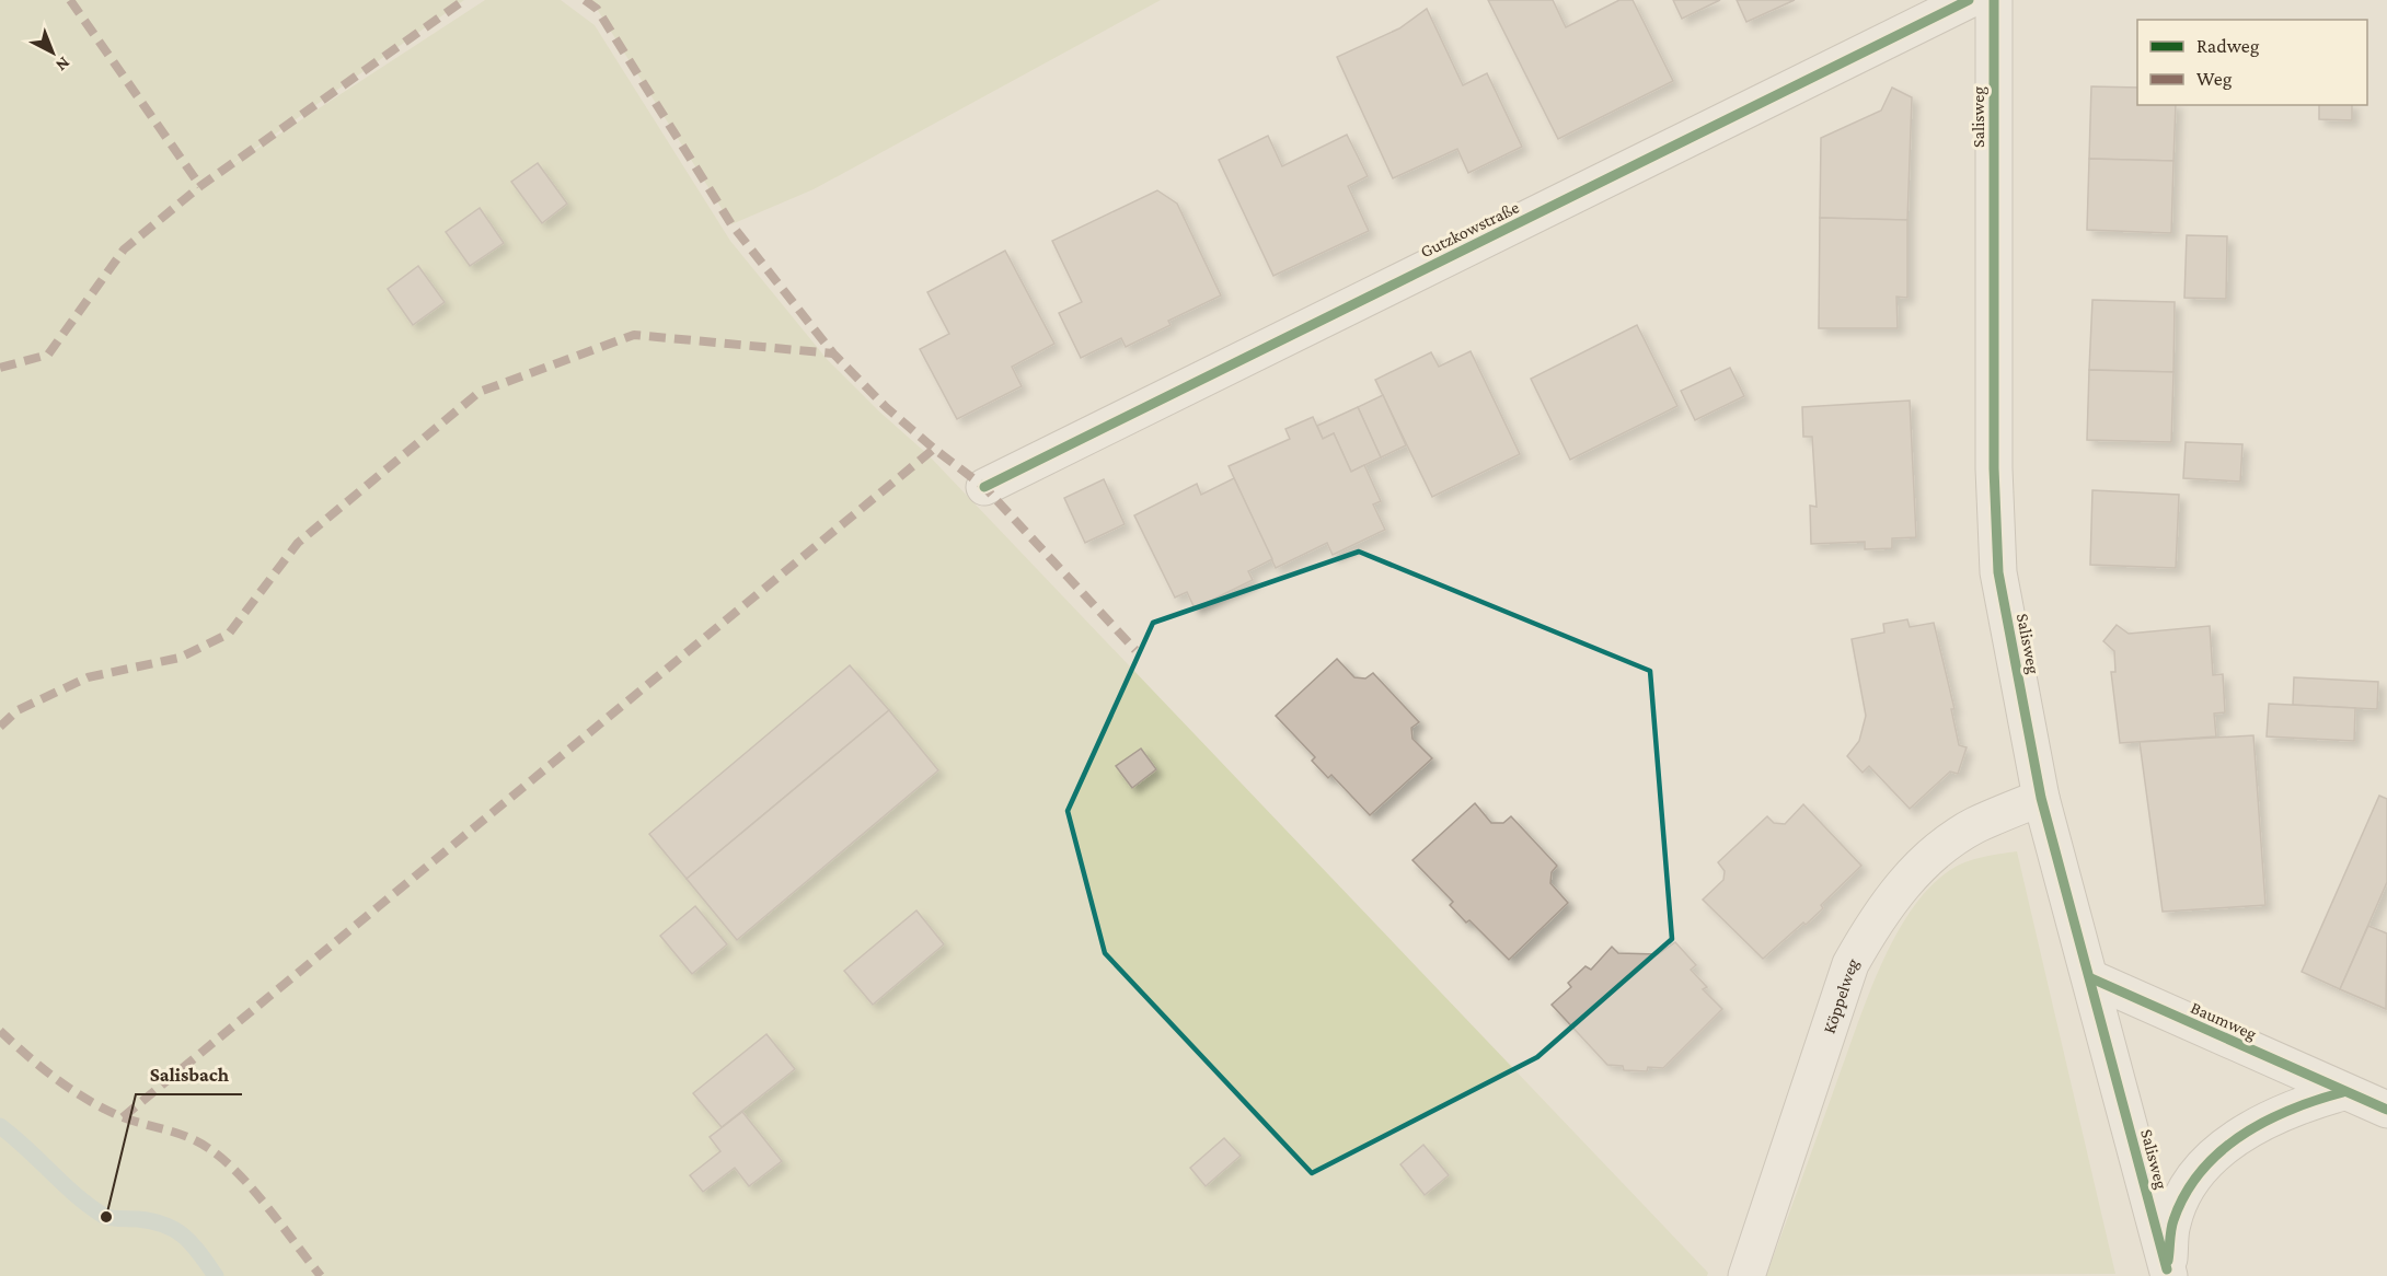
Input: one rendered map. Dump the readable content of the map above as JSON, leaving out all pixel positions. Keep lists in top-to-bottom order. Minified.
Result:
{"streets":{"street":["Salisweg","Gutzkowstraße","Köppelweg","Baumweg"]},"crossings":[["Salisweg","Köppelweg"],["Salisweg","Baumweg"]],"places":["Salisbach"],"legend":["Radweg","Weg"],"north":"bottom right"}
